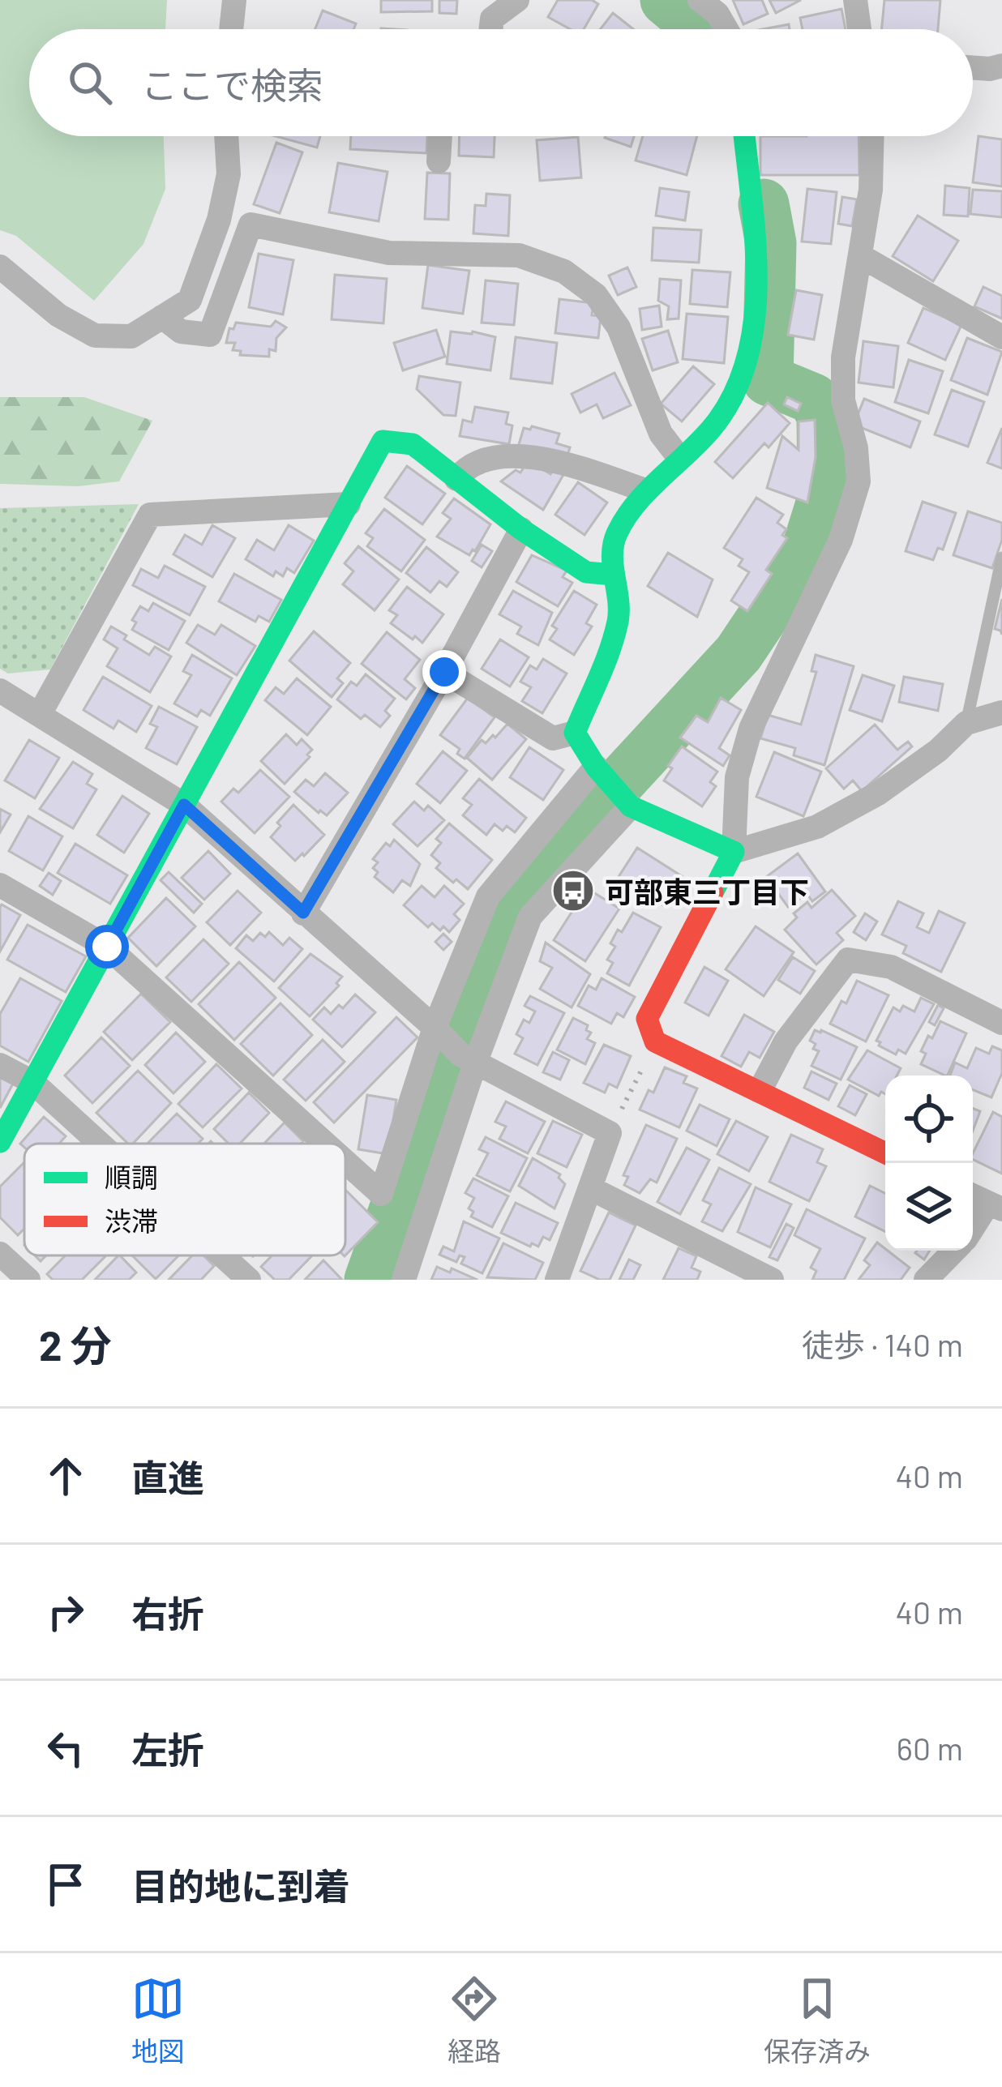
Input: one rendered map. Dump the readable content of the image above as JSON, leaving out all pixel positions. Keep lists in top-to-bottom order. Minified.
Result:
{"places":{"bus stop":["可部東三丁目下"]},"legend":["順調","渋滞"],"page":{"search":"ここで検索","heading":["2 分","徒歩 · 140 m"],"list":[["直進","40 m"],["右折","40 m"],["左折","60 m"],"目的地に到着"],"nav":["地図","経路","保存済み"]}}
